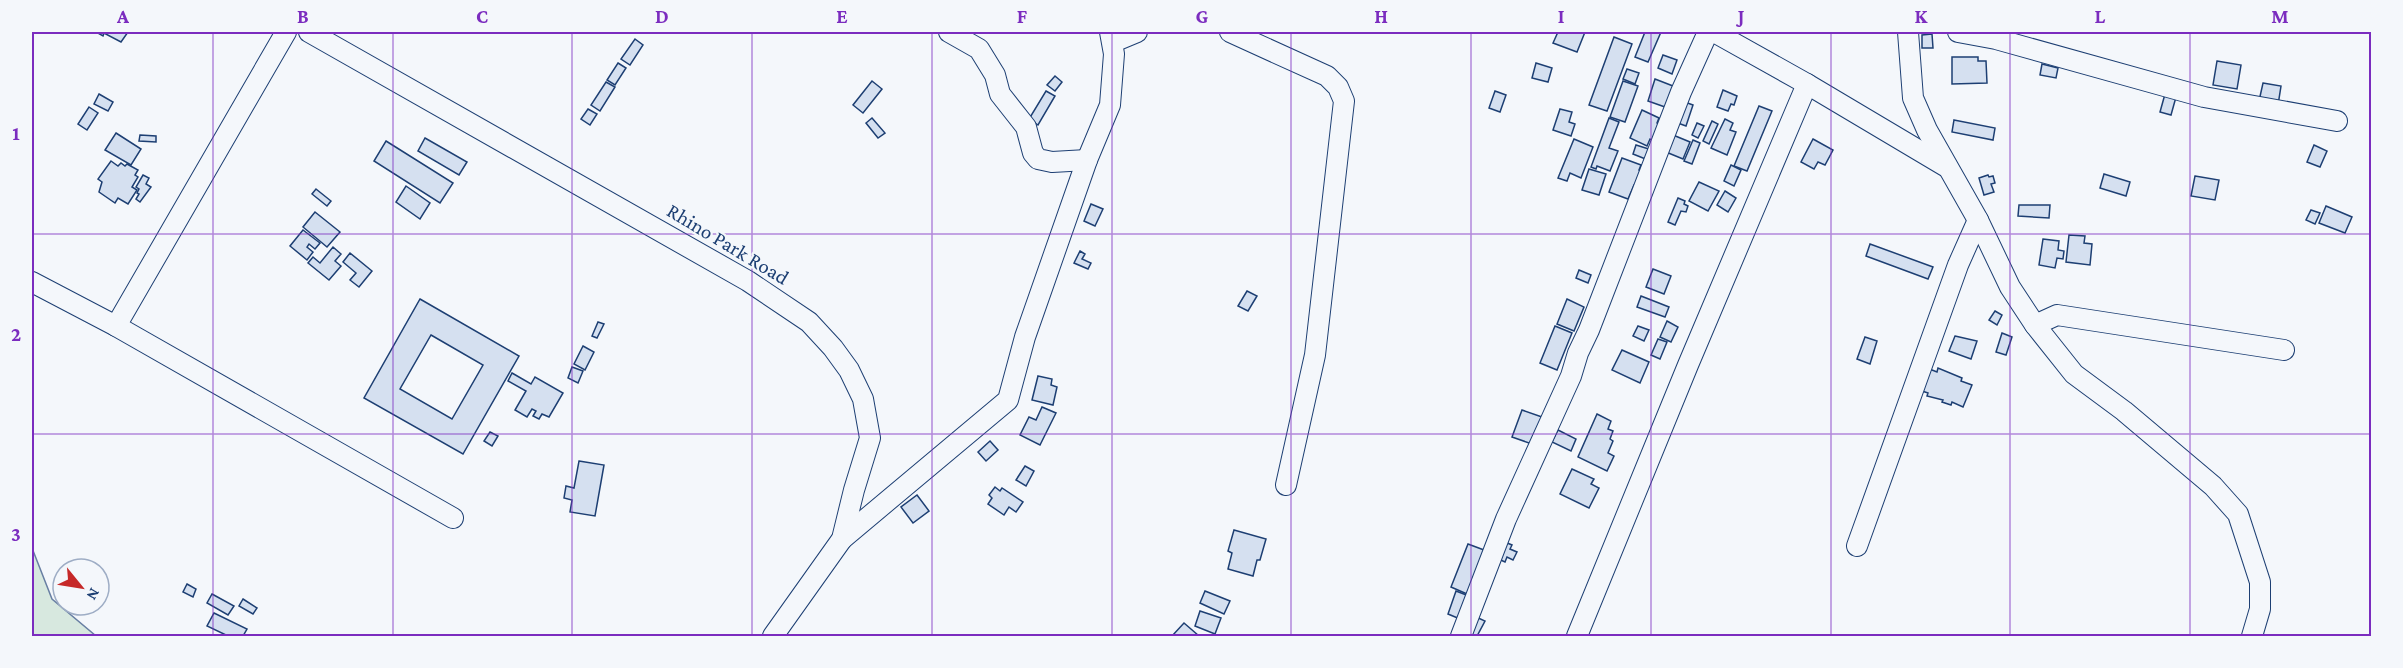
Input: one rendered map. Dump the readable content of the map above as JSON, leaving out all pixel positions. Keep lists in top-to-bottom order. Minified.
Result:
{"streets":{"street":["Rhino Park Road"]},"north":"bottom right","grid":{"columns":["A","B","C","D","E","F","G","H","I","J","K","L","M"],"rows":["1","2","3"]}}
